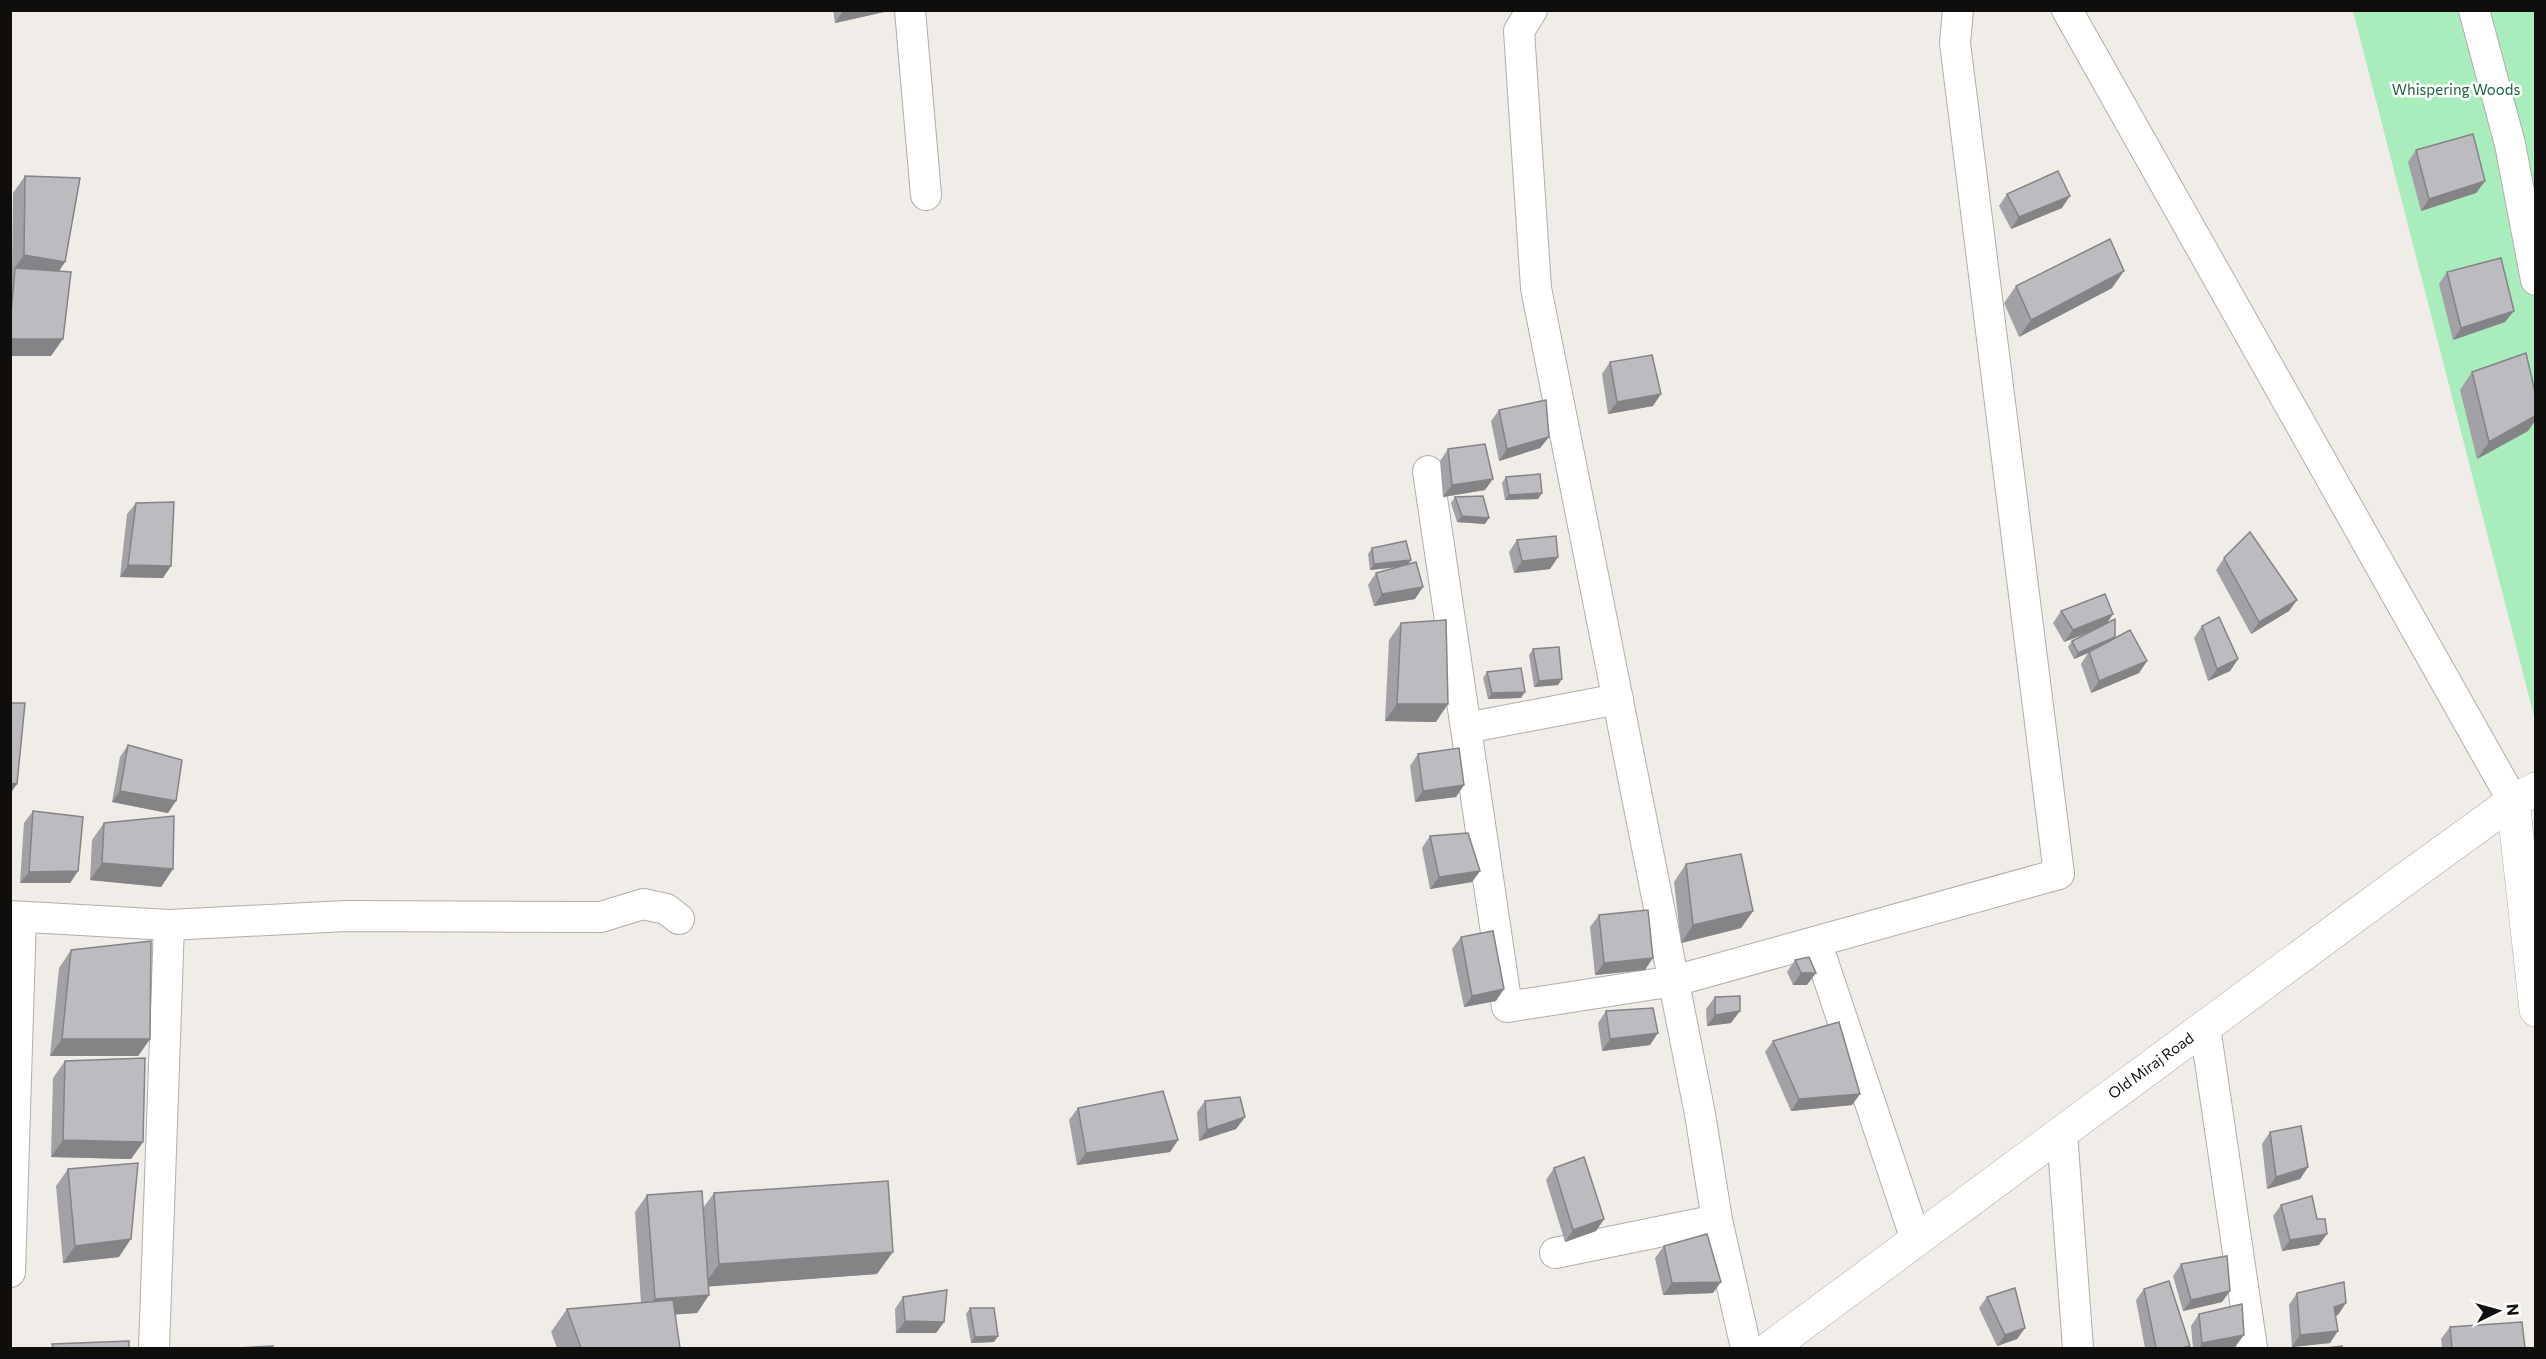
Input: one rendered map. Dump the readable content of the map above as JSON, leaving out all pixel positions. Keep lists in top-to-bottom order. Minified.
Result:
{"streets":{"main road":["Old Miraj Road"]},"parks":["Whispering Woods"],"north":"right"}
